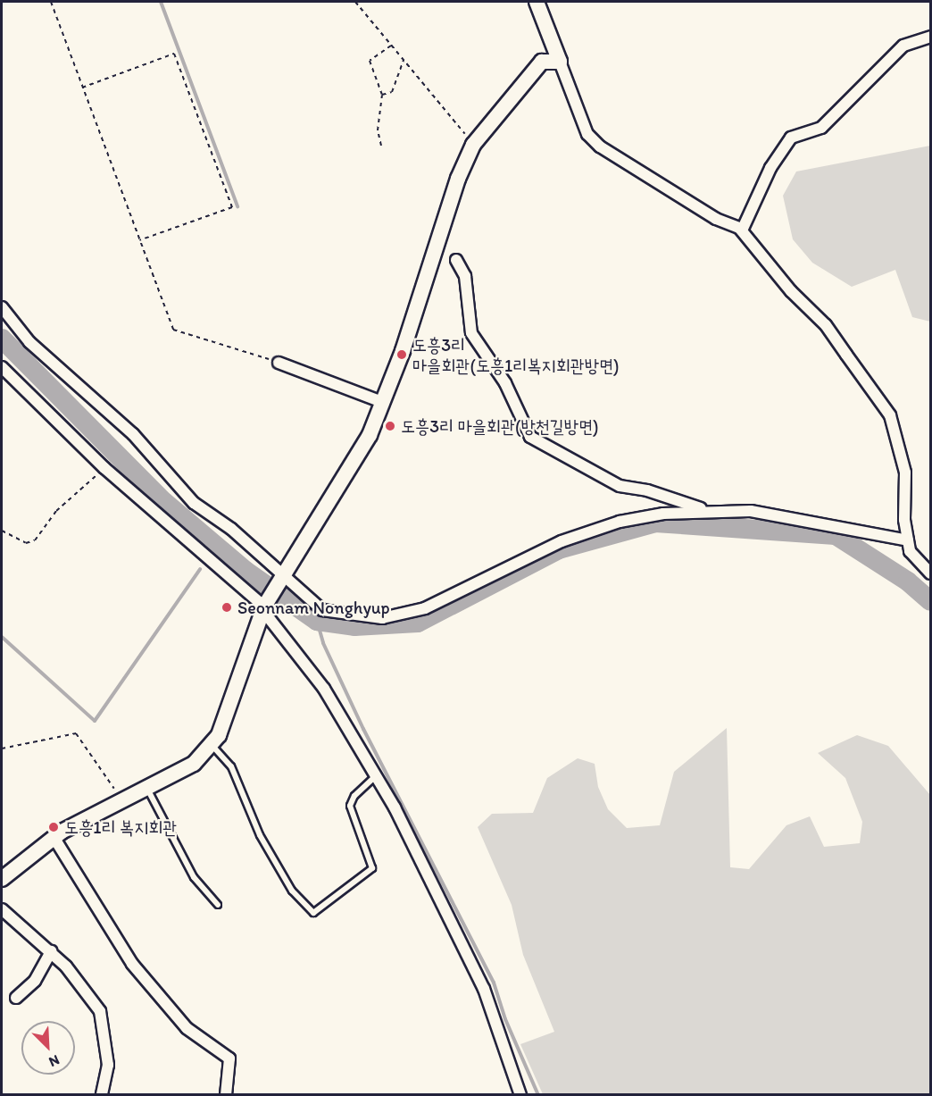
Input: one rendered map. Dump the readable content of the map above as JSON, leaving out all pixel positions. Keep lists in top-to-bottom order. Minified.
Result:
{"places":["도흥3리 마을회관(도흥1리복지회관방면)","도흥3리 마을회관(방천길방면)","Seonnam Nonghyup","도흥1리 복지회관"],"north":"bottom right"}
